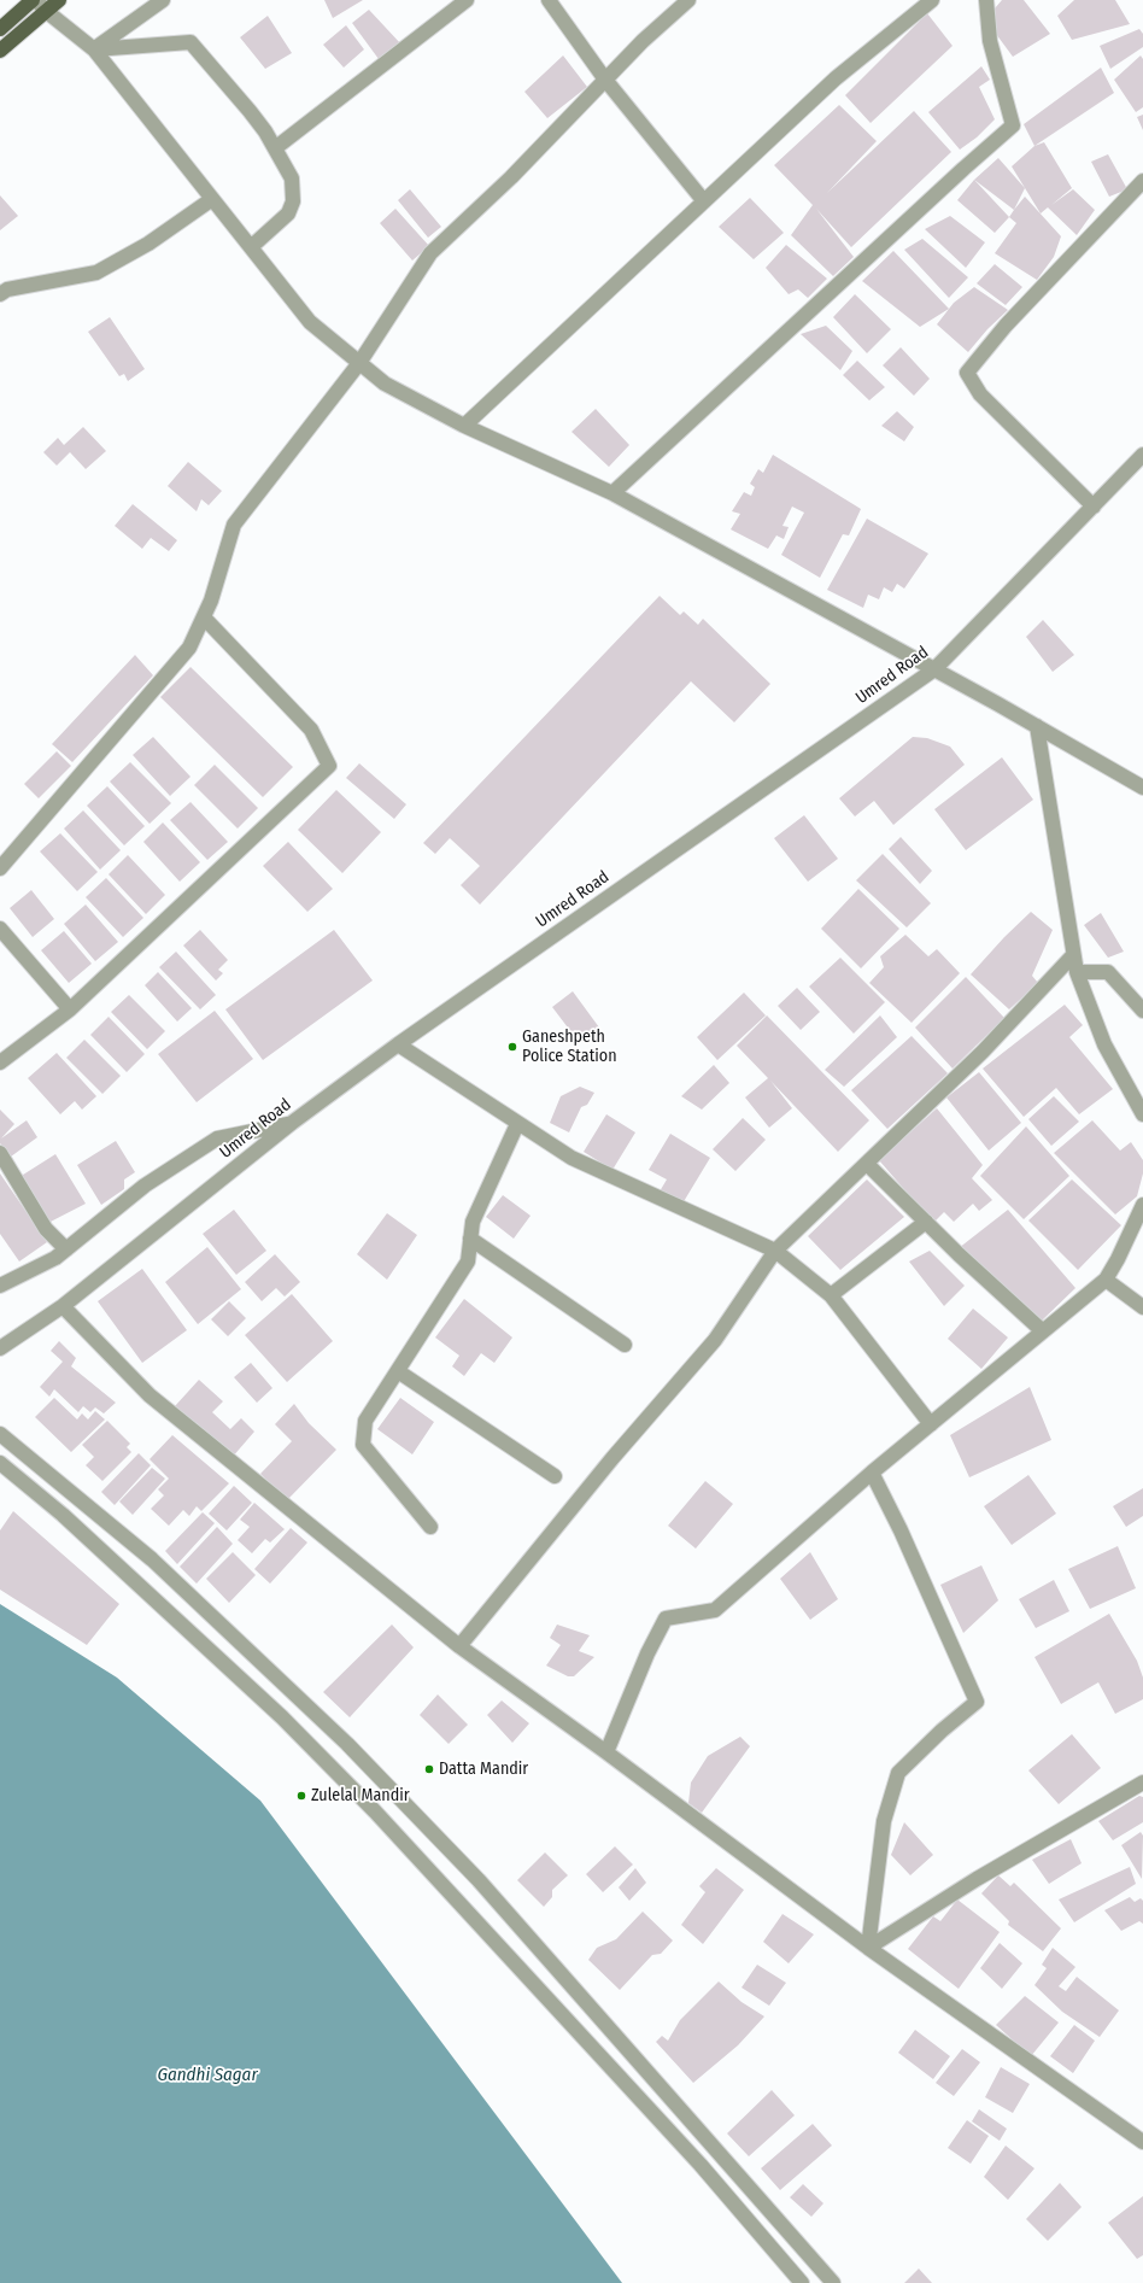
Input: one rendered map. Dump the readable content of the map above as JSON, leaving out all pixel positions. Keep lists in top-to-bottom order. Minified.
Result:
{"streets":{"street":["Umred Road"]},"water":["Gandhi Sagar"],"places":["Ganeshpeth Police Station","Datta Mandir","Zulelal Mandir"]}
